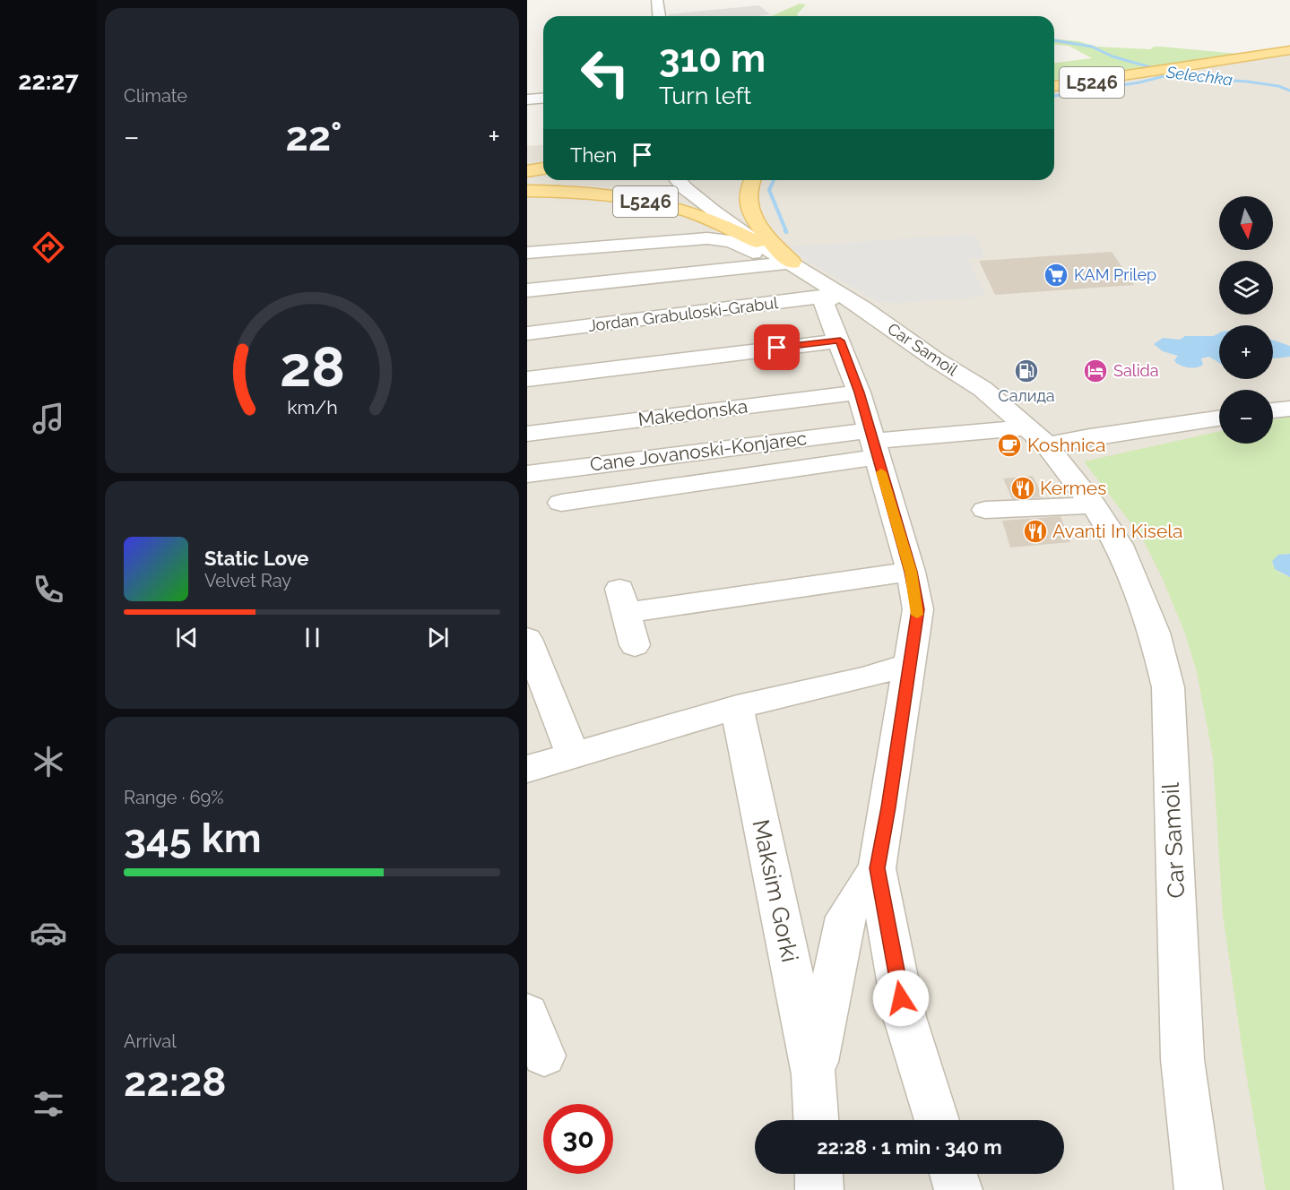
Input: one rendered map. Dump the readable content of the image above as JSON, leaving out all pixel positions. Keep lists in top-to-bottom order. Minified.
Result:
{"streets":{"main road":["L5246"],"street":["Jordan Grabuloski-Grabul","Car Samoil","Makedonska","Cane Jovanoski-Konjarec","Maksim Gorki"]},"crossings":[["L5246","Car Samoil"],["Jordan Grabuloski-Grabul","Car Samoil"],["Car Samoil","Cane Jovanoski-Konjarec"]],"water":["Selechka"],"places":{"supermarket":["KAM Prilep"],"fuel station":["Салида"],"hotel":["Salida"],"cafe":["Koshnica"],"restaurant":["Kermes","Avanti In Kisela"]},"north":"bottom","page":{"tabs":"22:27","tile":["Climate",["Range · 69%","345 km"],["Arrival","22:28"]],"turn":["310 m","Turn left"],"heat":["−","22°","+"],"then":"Then","map_buttons":["+","−"],"song":["Static Love","Velvet Ray"],"limit":"30","trip":"22:28 · 1 min · 340 m","gauge":["28","km/h"]}}
